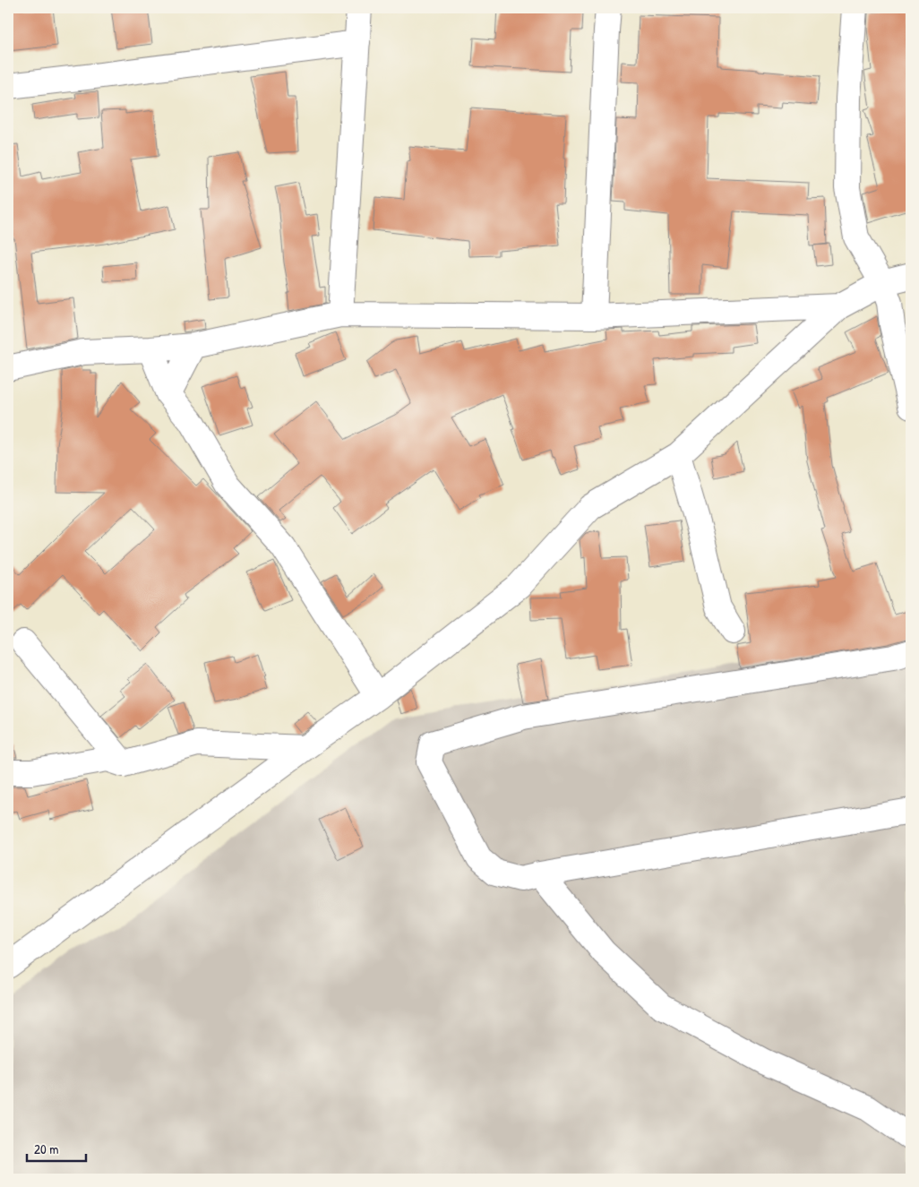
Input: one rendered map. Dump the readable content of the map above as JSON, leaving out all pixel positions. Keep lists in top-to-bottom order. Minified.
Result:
{"scale_bar":"20 m"}
